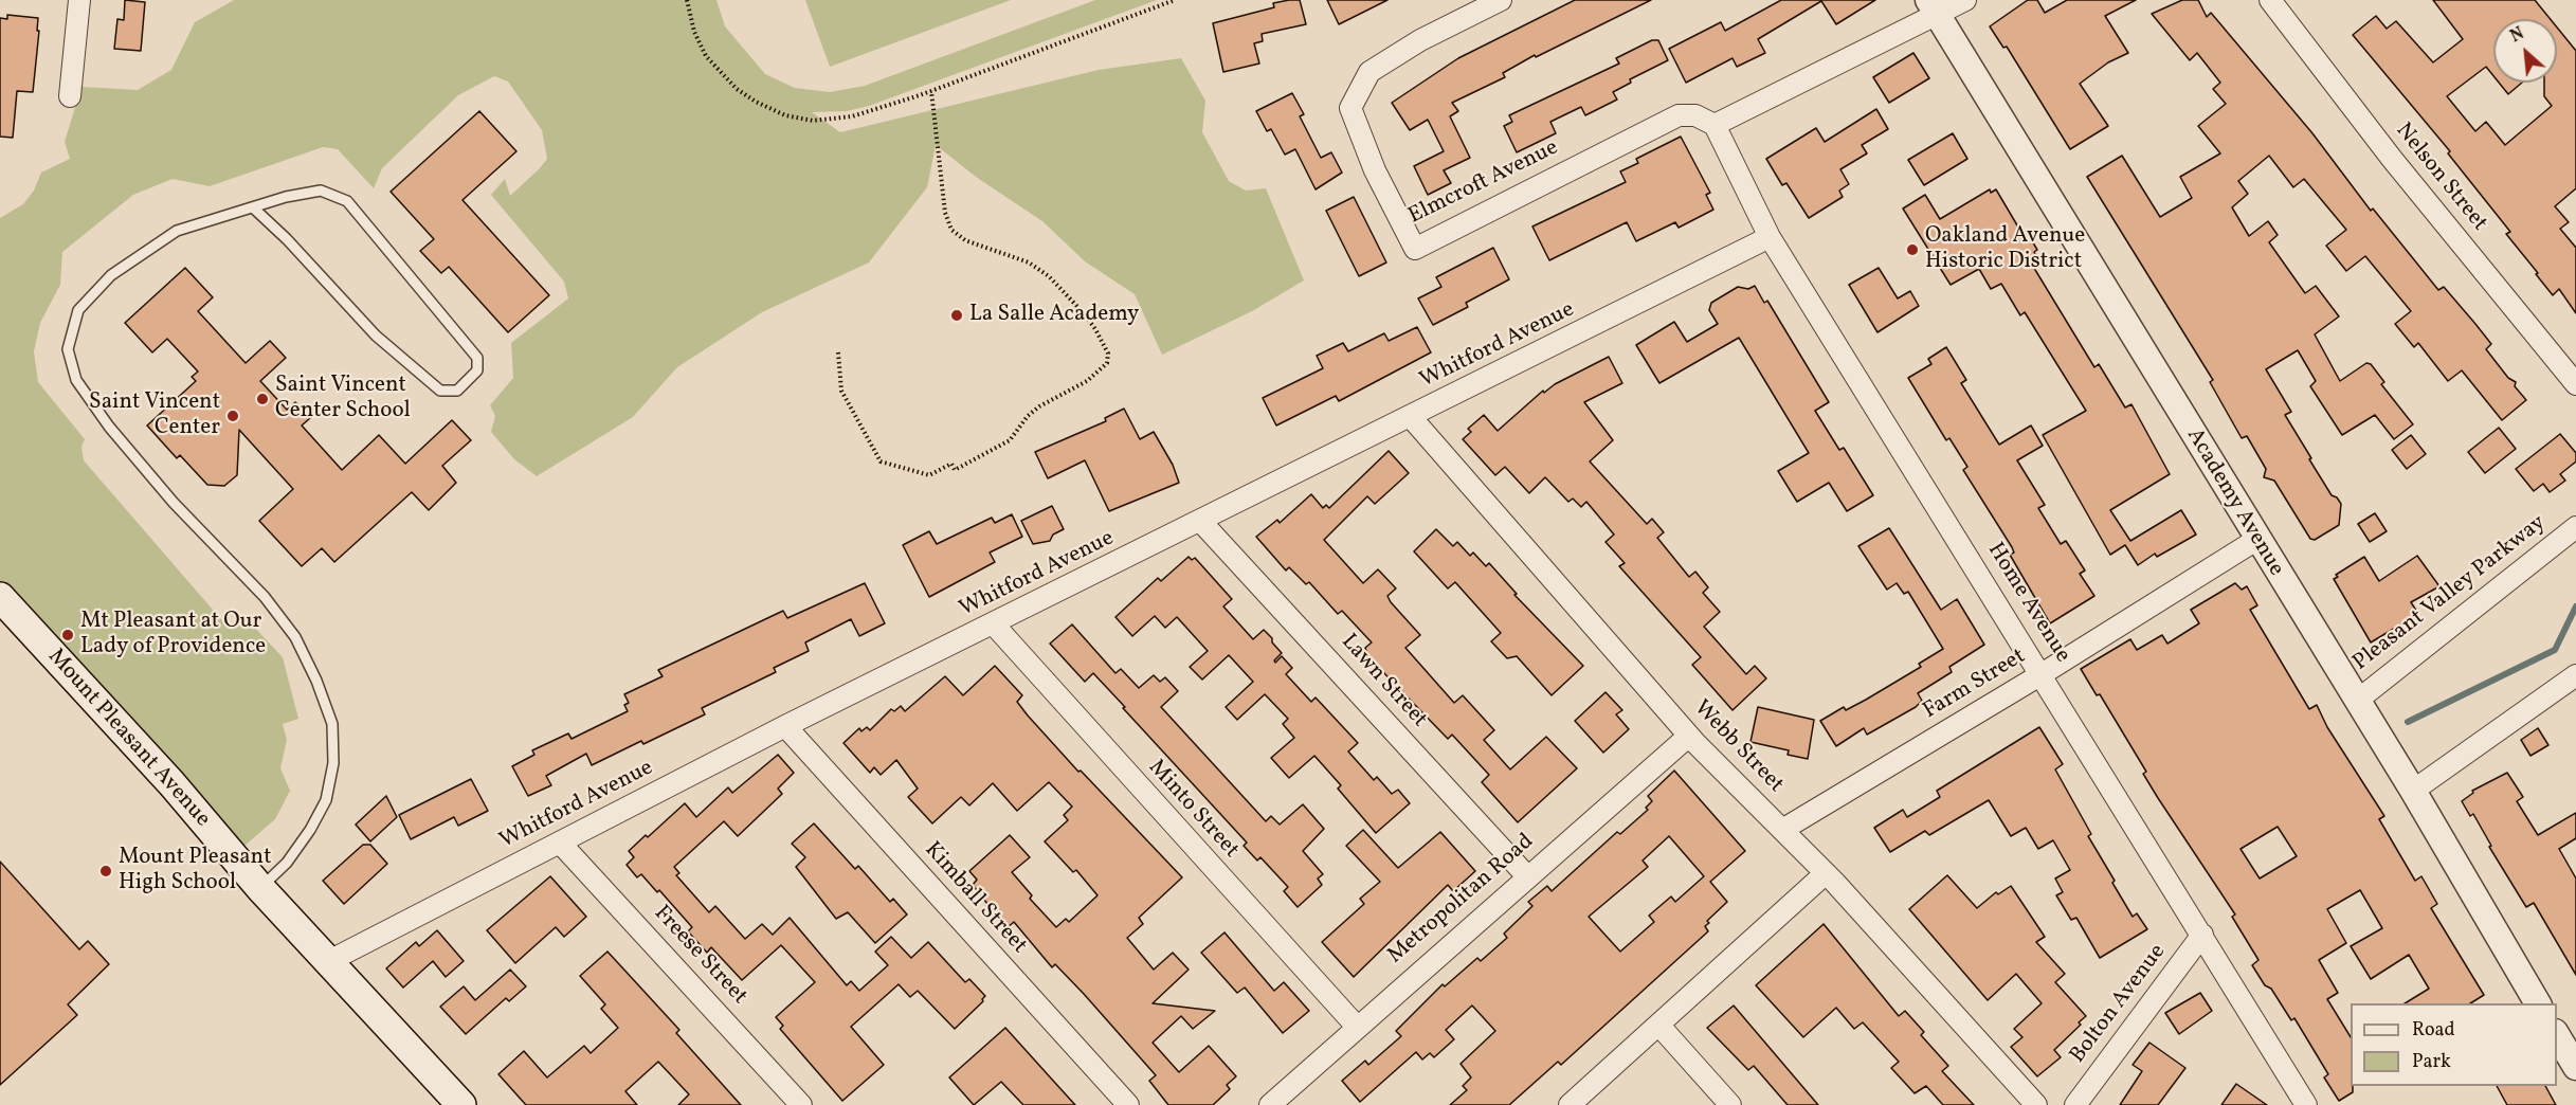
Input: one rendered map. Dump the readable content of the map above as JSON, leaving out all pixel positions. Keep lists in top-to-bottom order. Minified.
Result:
{"streets":{"main road":["Mount Pleasant Avenue"],"street":["Nelson Street","Elmcroft Avenue","Whitford Avenue","Academy Avenue","Pleasant Valley Parkway","Home Avenue","Lawn Street","Farm Street","Webb Street","Minto Street","Kimball Street","Metropolitan Road","Freese Street","Bolton Avenue"]},"crossings":[["Elmcroft Avenue","Home Avenue"],["Whitford Avenue","Home Avenue"],["Whitford Avenue","Lawn Street"],["Whitford Avenue","Mount Pleasant Avenue"],["Whitford Avenue","Webb Street"],["Whitford Avenue","Minto Street"],["Whitford Avenue","Kimball Street"],["Whitford Avenue","Freese Street"],["Academy Avenue","Pleasant Valley Parkway"],["Academy Avenue","Farm Street"],["Home Avenue","Farm Street"],["Home Avenue","Bolton Avenue"],["Lawn Street","Metropolitan Road"],["Farm Street","Webb Street"],["Webb Street","Metropolitan Road"],["Minto Street","Metropolitan Road"]],"places":["Oakland Avenue Historic District","La Salle Academy","Saint Vincent Center School","Saint Vincent Center","Mt Pleasant at Our Lady of Providence","Mount Pleasant High School"],"legend":["Road","Park"],"north":"top left"}
